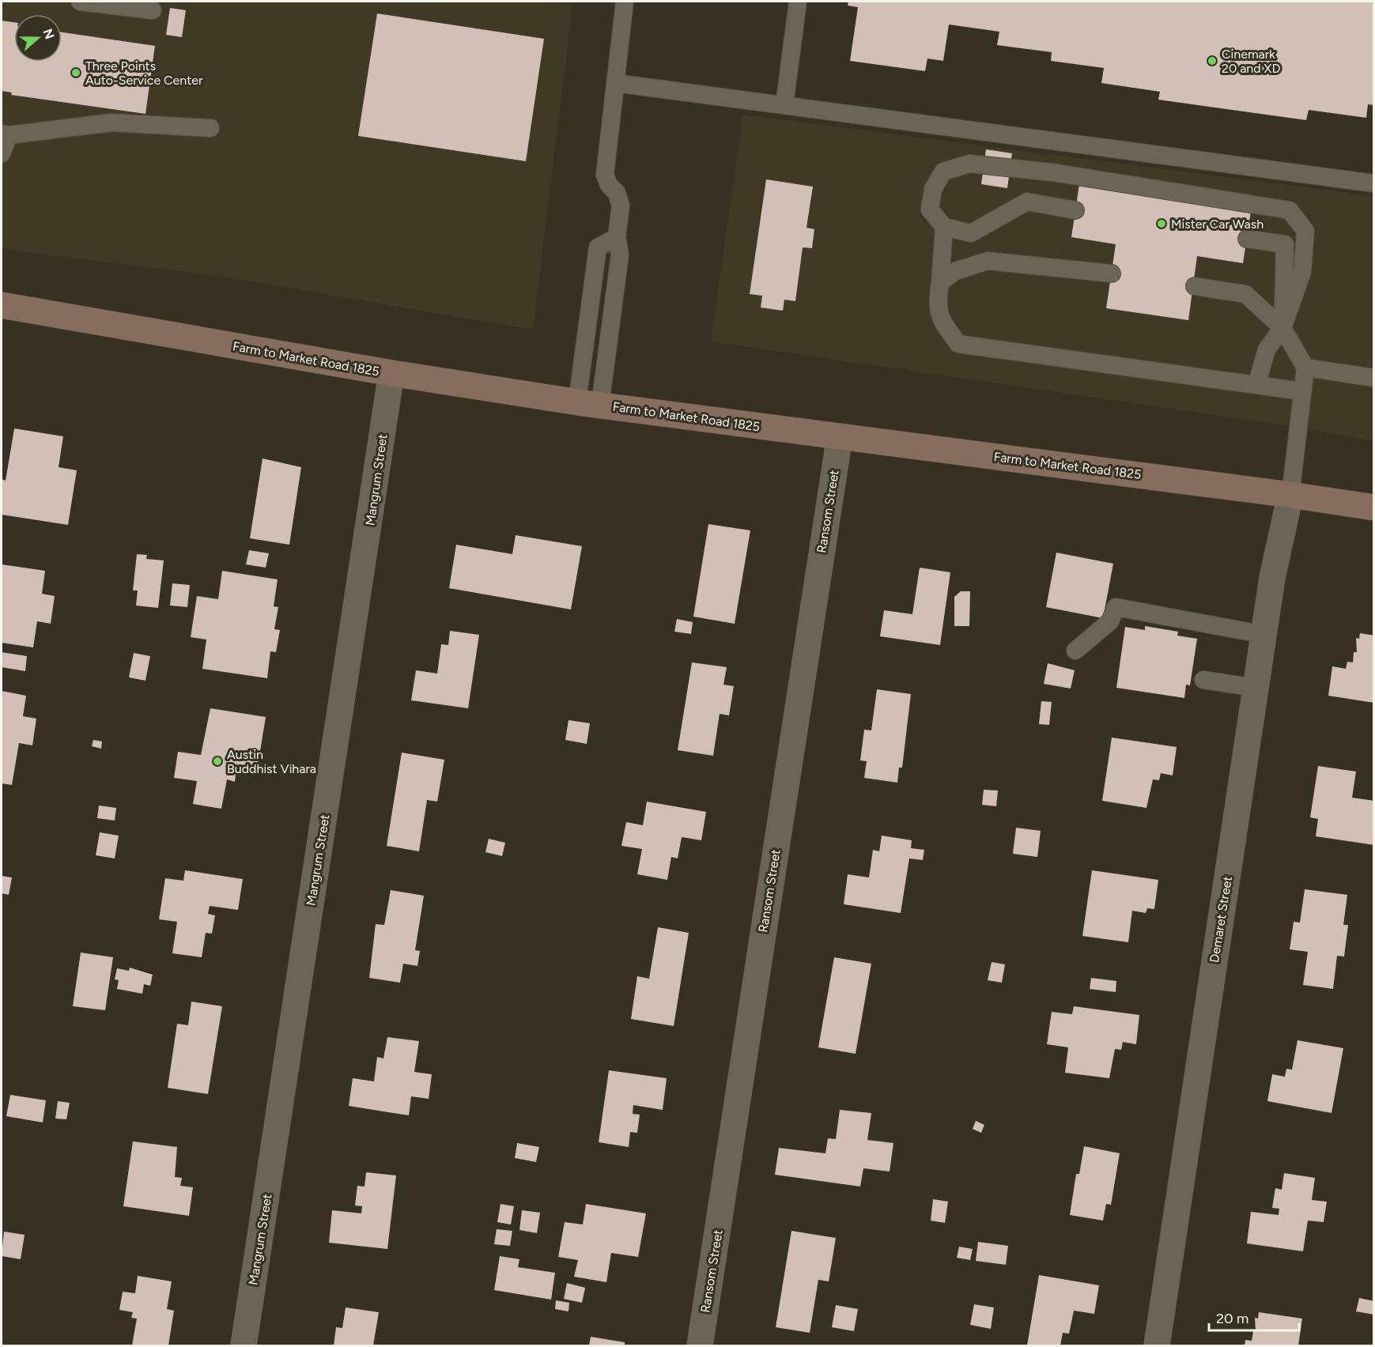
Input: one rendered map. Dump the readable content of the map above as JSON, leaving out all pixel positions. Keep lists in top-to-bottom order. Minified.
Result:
{"streets":{"main road":["Farm to Market Road 1825"],"street":["Mangrum Street","Ransom Street","Demaret Street"]},"crossings":[["Farm to Market Road 1825","Mangrum Street"],["Farm to Market Road 1825","Ransom Street"],["Farm to Market Road 1825","Demaret Street"]],"places":["Cinemark 20 and XD","Three Points Auto-Service Center","Mister Car Wash","Austin Buddhist Vihara"],"scale_bar":"20 m","north":"right"}
